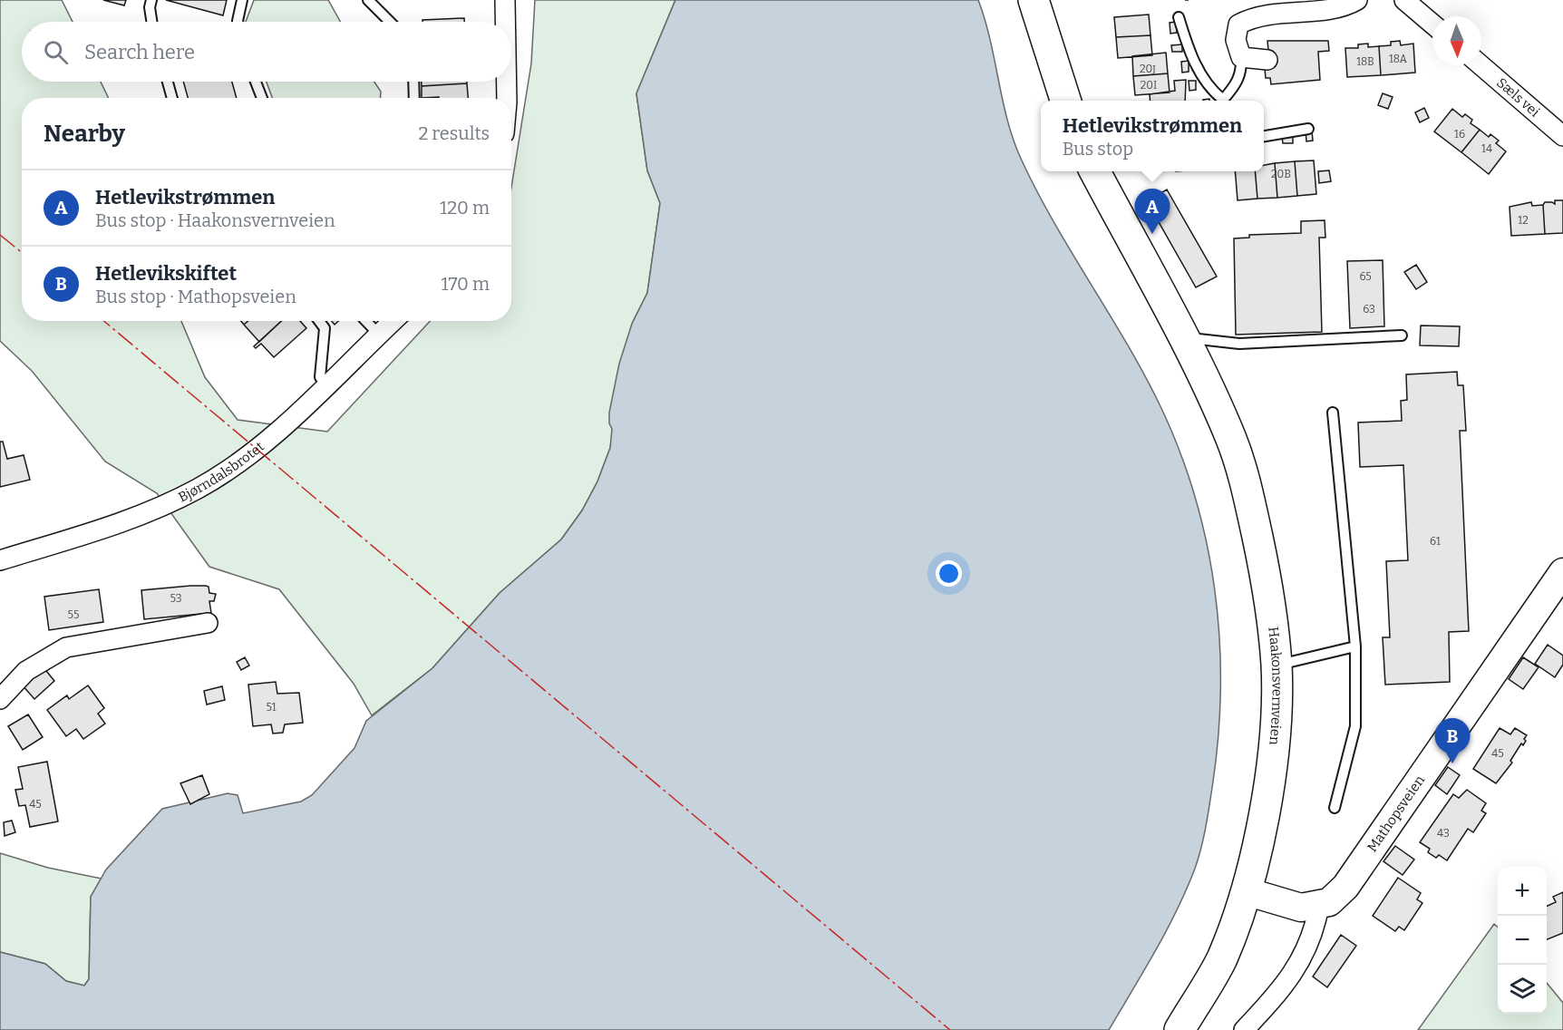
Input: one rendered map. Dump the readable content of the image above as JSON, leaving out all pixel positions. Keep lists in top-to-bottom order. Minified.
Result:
{"streets":{"main road":["Haakonsvernveien","Mathopsveien"],"street":["Sæls vei","Bjørndalsbrotet"]},"house_numbers":["18A","18B","20J","20I","16","14","20B","12","65","63","61","53","55","51","45","45","43"],"north":"bottom","page":{"search":"Search here","heading":["Nearby","2 results"],"popup":["Hetlevikstrømmen","Bus stop"],"list":[{"mark":"A","name":"Hetlevikstrømmen","note":"Bus stop · Haakonsvernveien","value":"120 m"},{"mark":"B","name":"Hetlevikskiftet","note":"Bus stop · Mathopsveien","value":"170 m"}],"pins":["A","B"],"map_buttons":["+","−"]}}
